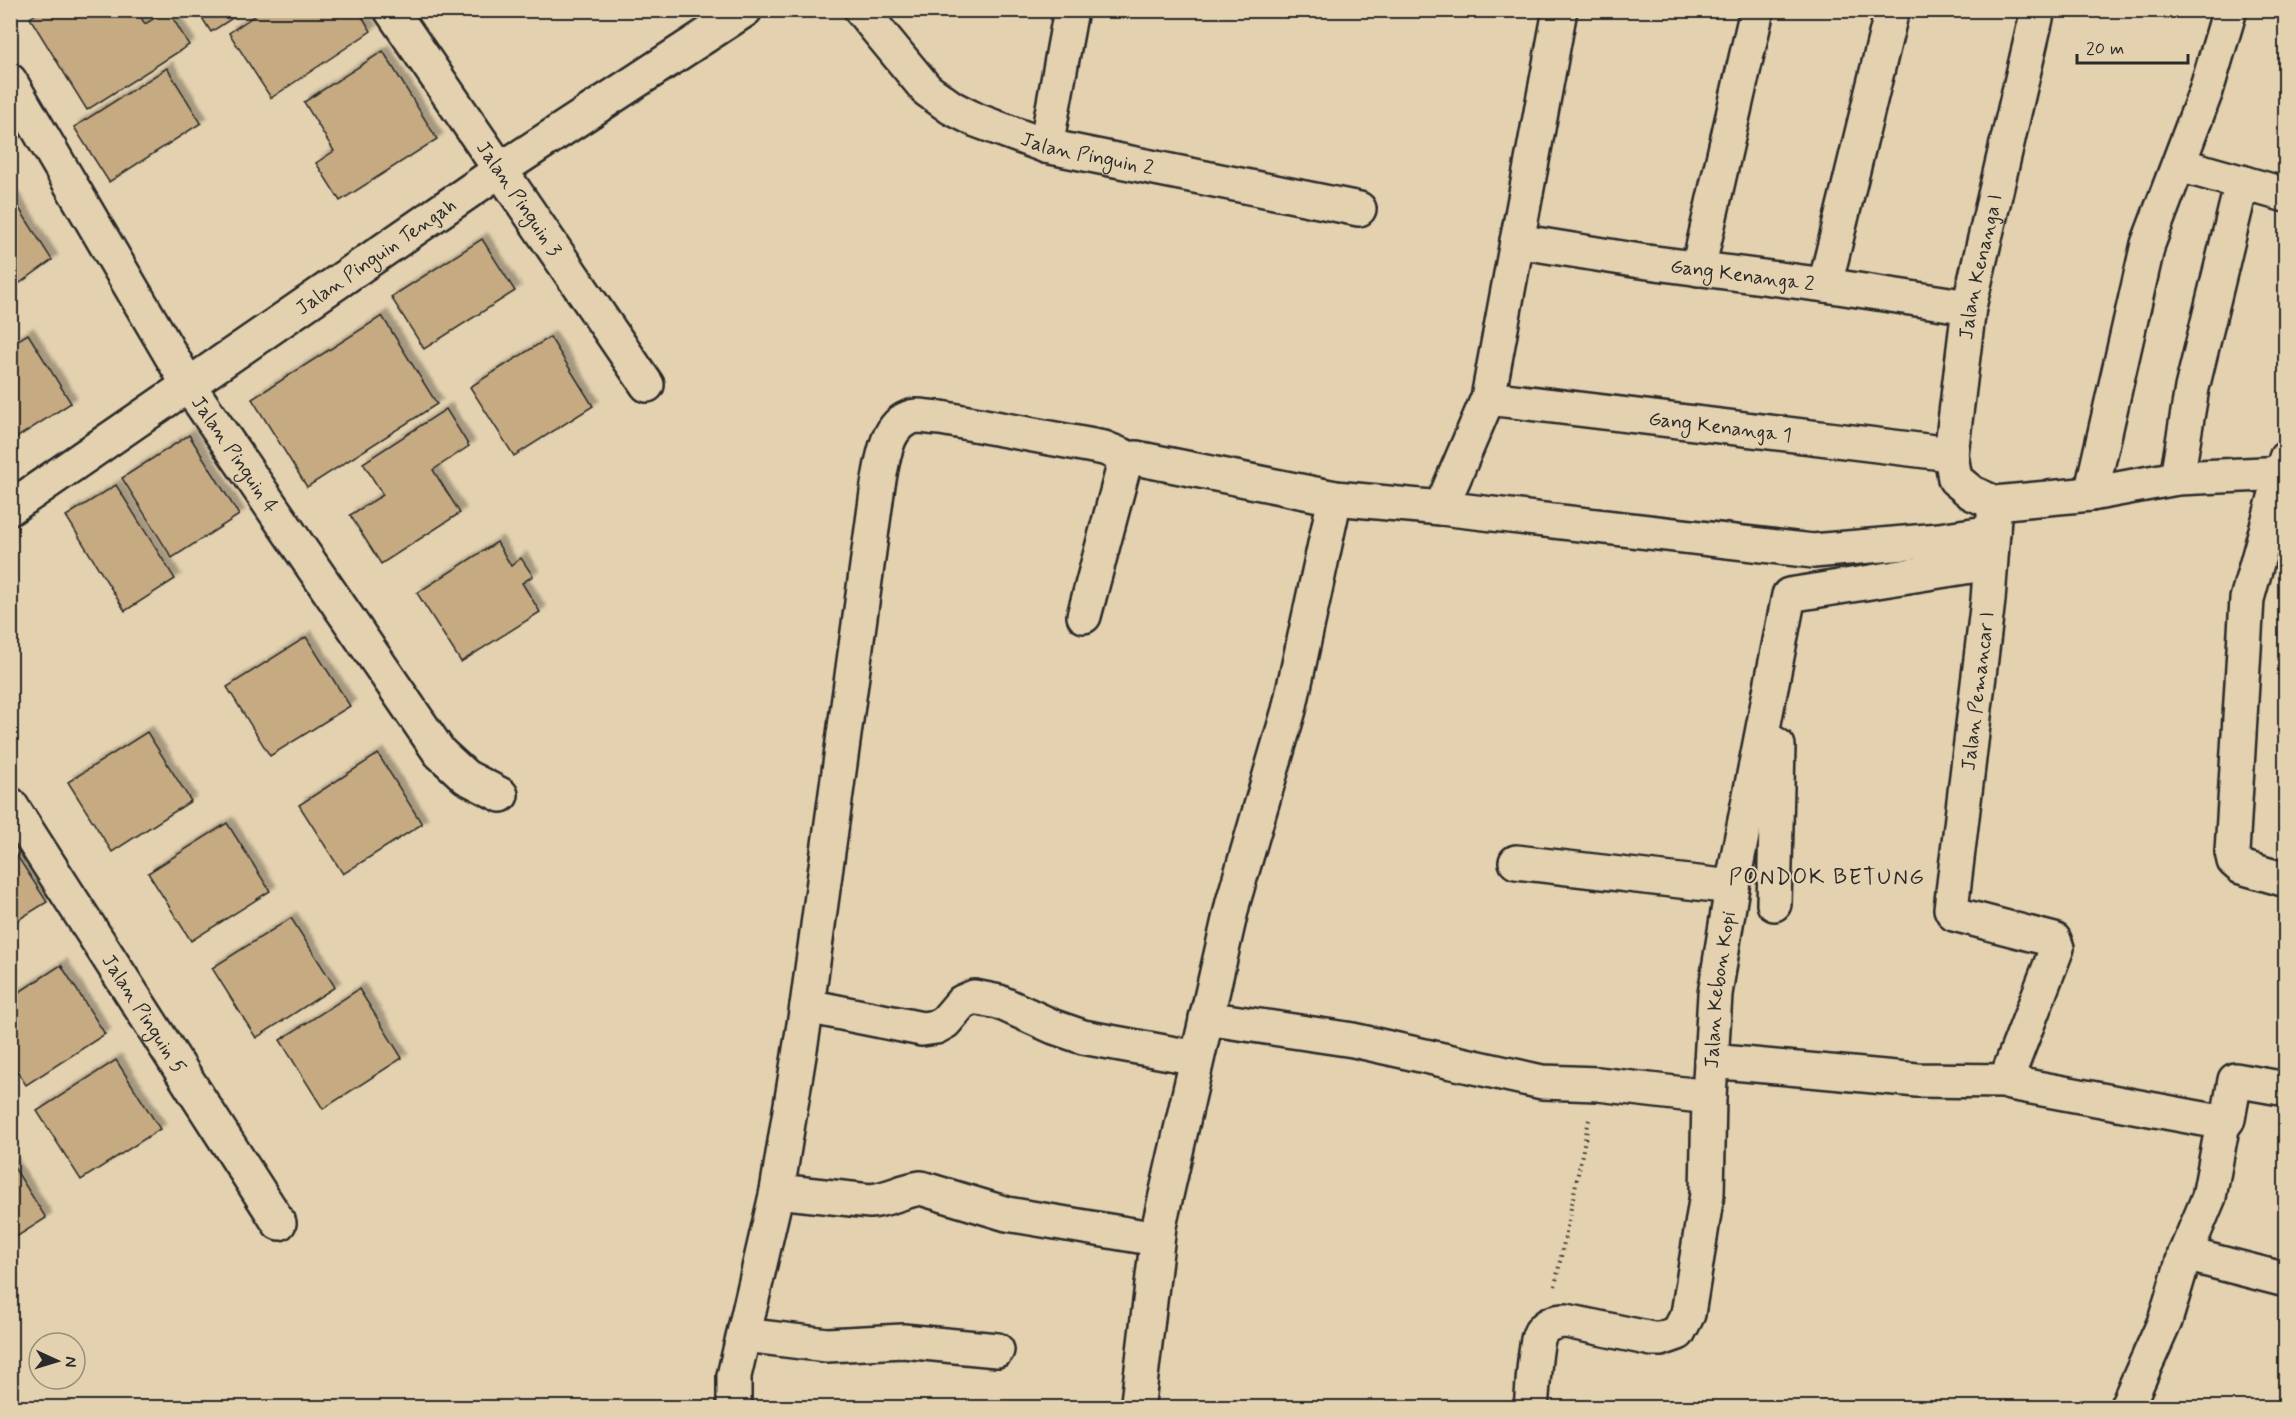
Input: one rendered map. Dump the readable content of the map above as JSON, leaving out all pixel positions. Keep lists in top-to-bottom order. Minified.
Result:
{"streets":{"street":["Jalan Pinguin 2","Jalan Pinguin 3","Jalan Pinguin Tengah","Jalan Kenanga I","Gang Kenanga 2","Gang Kenanga 1","Jalan Pinguin 4","Jalan Pemancar I","Jalan Kebon Kopi","Jalan Pinguin 5"]},"crossings":[["Jalan Pinguin 3","Jalan Pinguin Tengah"],["Jalan Pinguin Tengah","Jalan Pinguin 4"],["Jalan Kenanga I","Gang Kenanga 2"],["Jalan Kenanga I","Gang Kenanga 1"],["Jalan Kenanga I","Jalan Pemancar I"],["Jalan Kenanga I","Jalan Kebon Kopi"],["Jalan Pemancar I","Jalan Kebon Kopi"]],"districts":["PONDOK BETUNG"],"scale_bar":"20 m","north":"right"}
